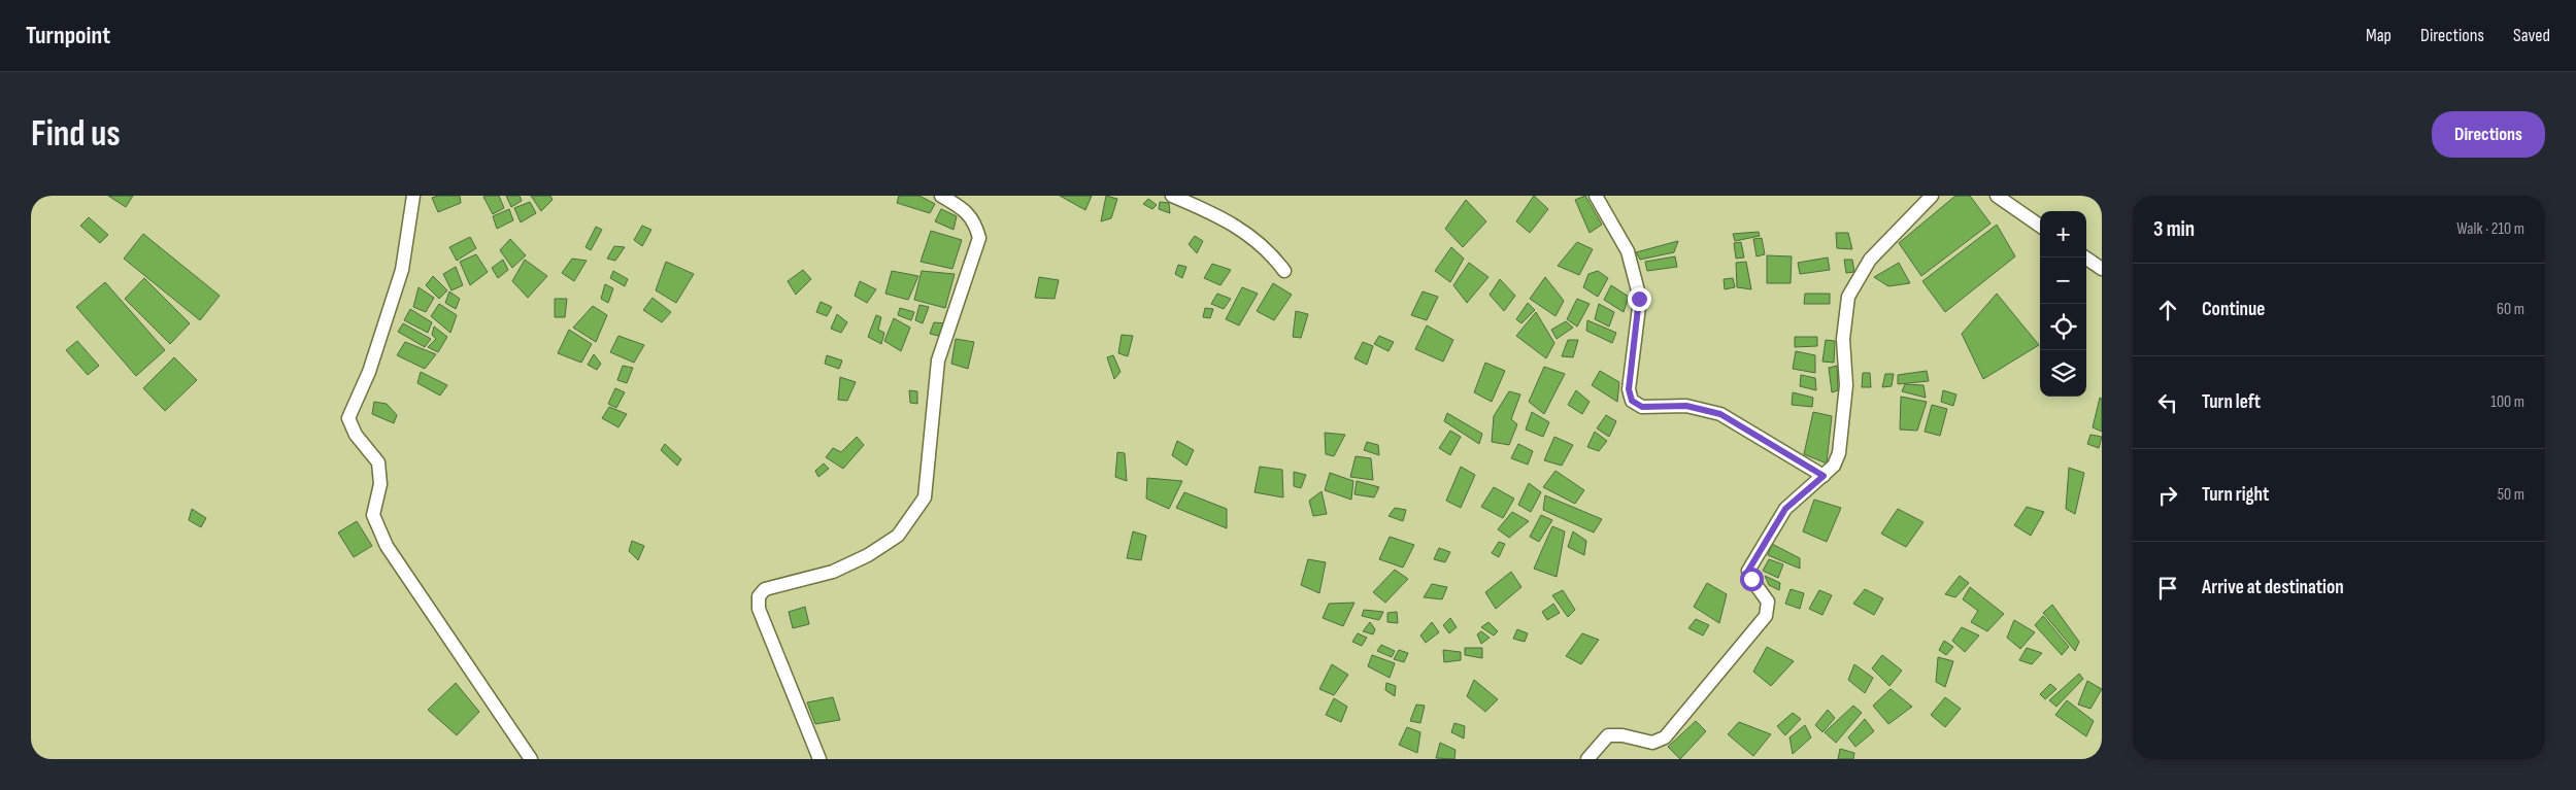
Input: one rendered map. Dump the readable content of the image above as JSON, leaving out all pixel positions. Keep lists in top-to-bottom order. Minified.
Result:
{"page":{"header":"Turnpoint","nav":["Map","Directions","Saved"],"buttons":"Directions","title":"Find us","heading":["3 min","Walk · 210 m"],"map_buttons":["+","−"],"list":[["Continue","60 m"],["Turn left","100 m"],["Turn right","50 m"],"Arrive at destination"]}}
